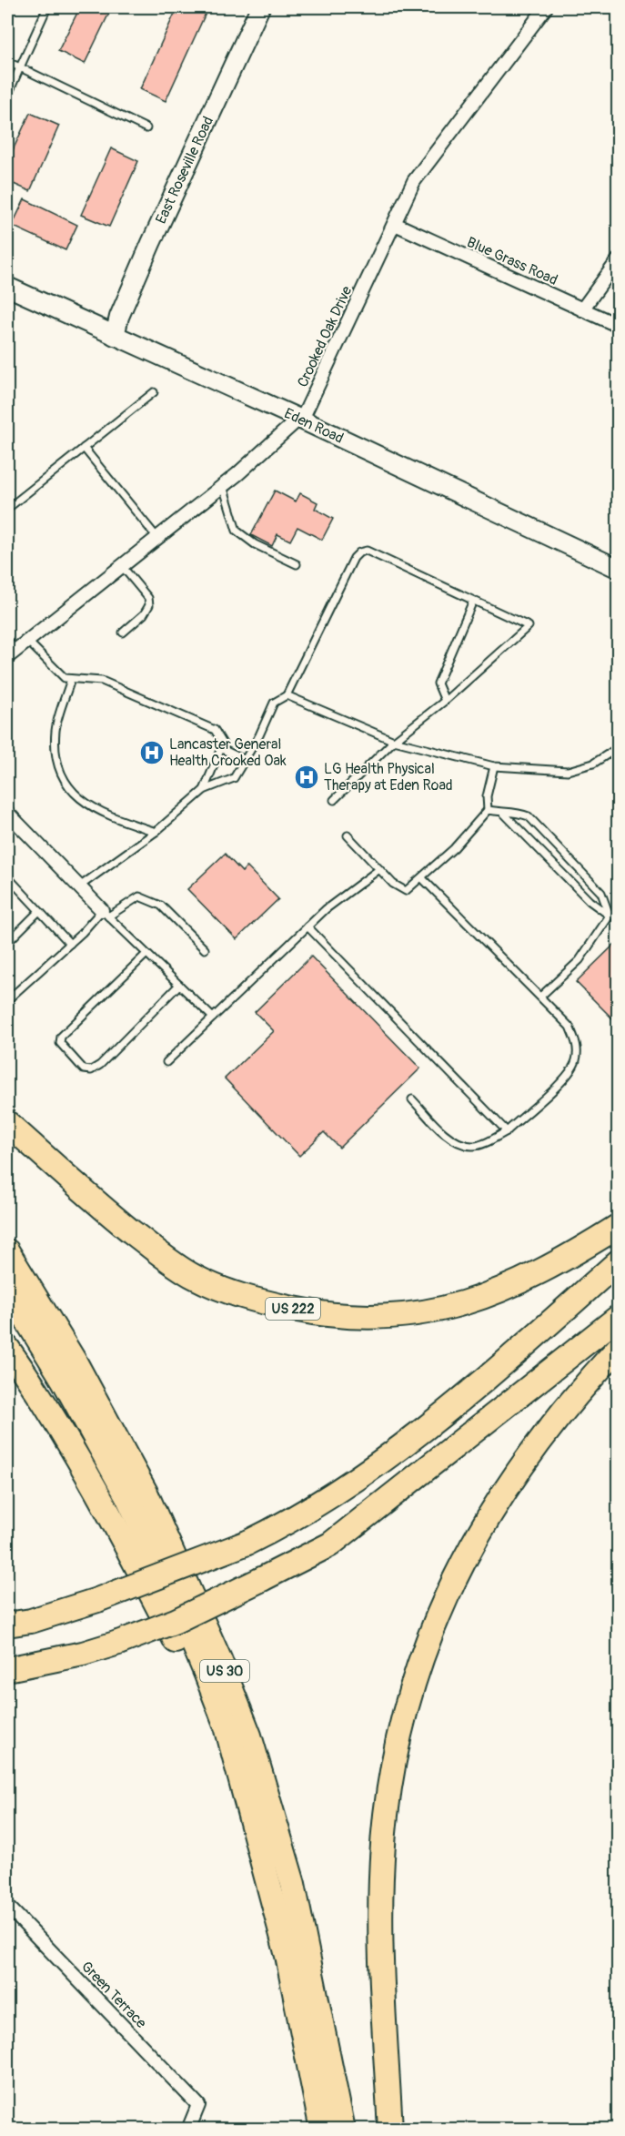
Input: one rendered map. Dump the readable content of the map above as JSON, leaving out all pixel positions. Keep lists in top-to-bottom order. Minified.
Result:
{"streets":{"highway":["US 222","US 30"],"street":["East Roseville Road","Blue Grass Road","Crooked Oak Drive","Eden Road","Green Terrace"]},"crossings":[["East Roseville Road","Eden Road"],["Blue Grass Road","Crooked Oak Drive"],["Crooked Oak Drive","Eden Road"]],"places":{"hospital":["Lancaster General Health Crooked Oak","LG Health Physical Therapy at Eden Road"]}}
